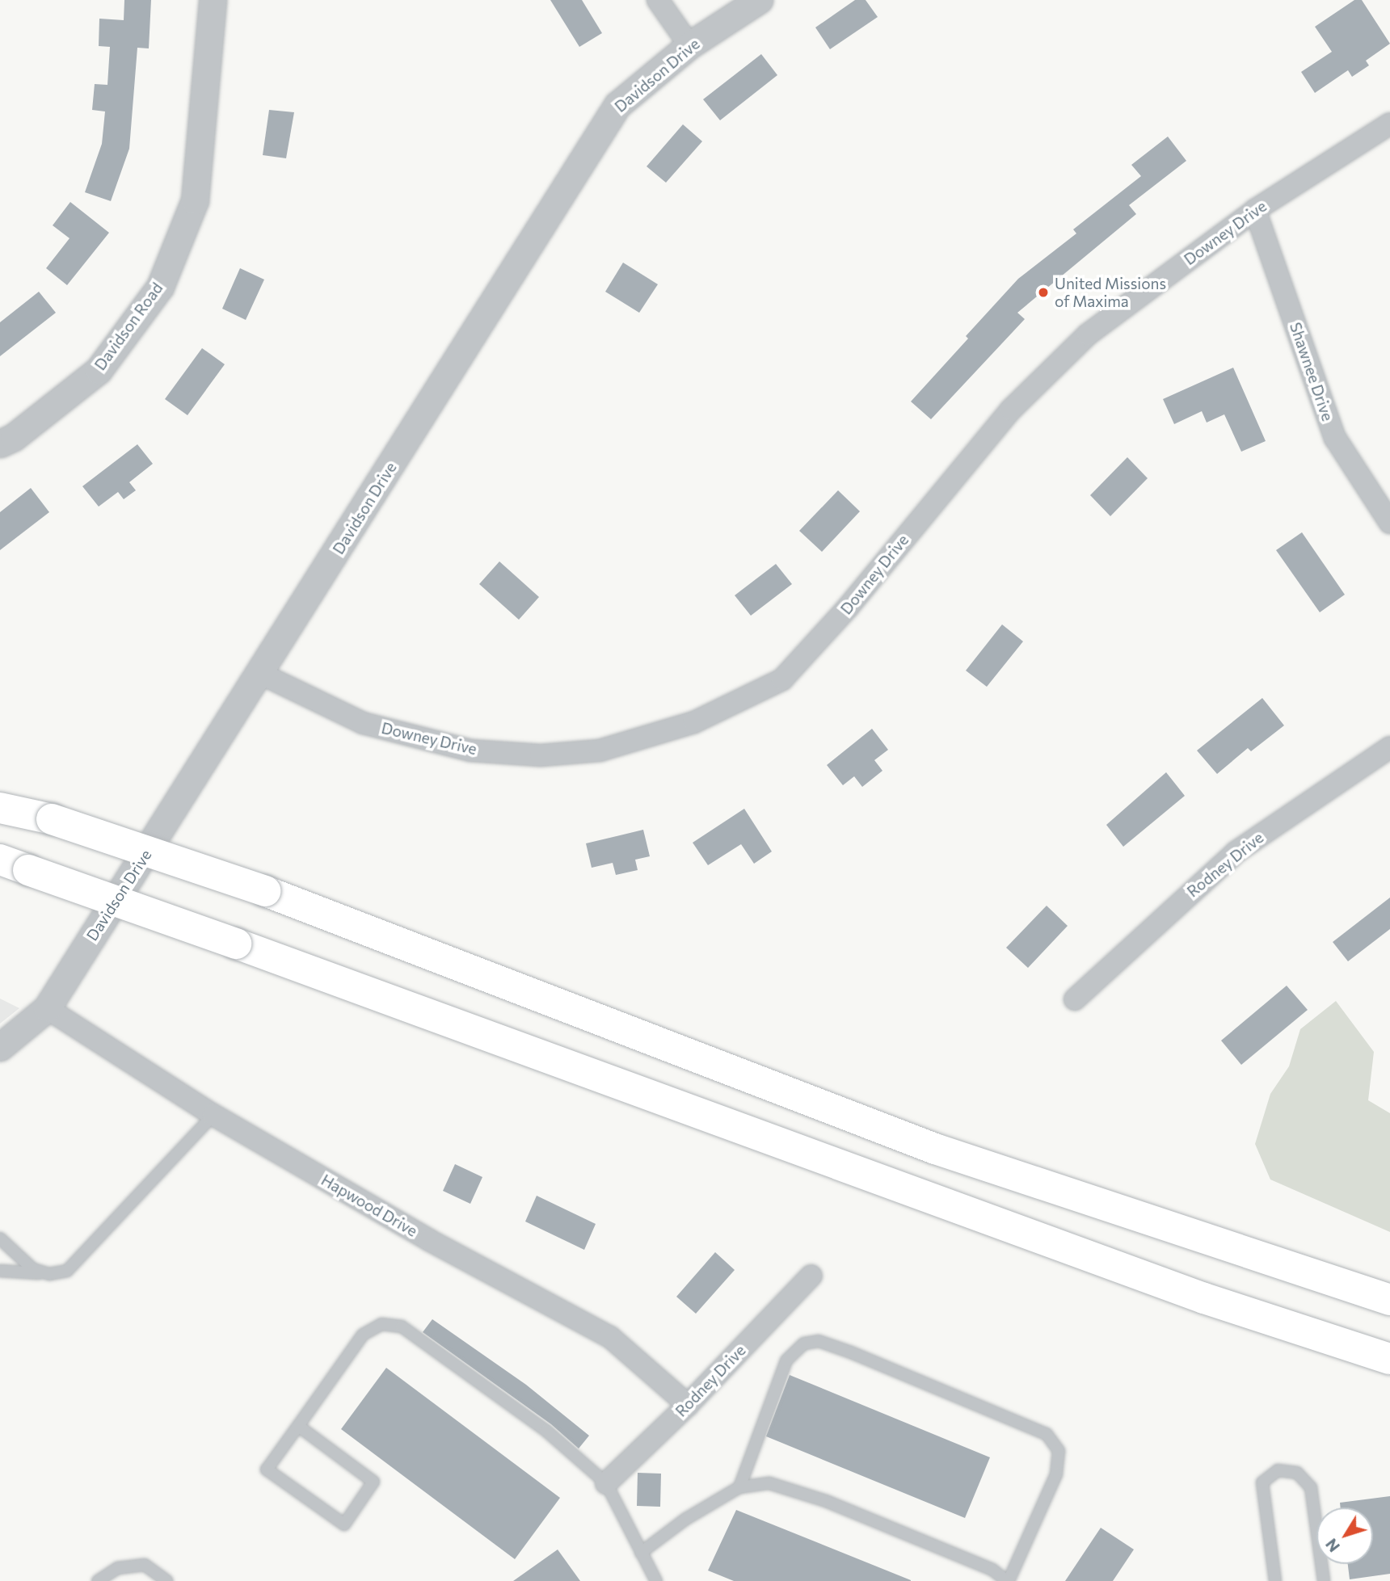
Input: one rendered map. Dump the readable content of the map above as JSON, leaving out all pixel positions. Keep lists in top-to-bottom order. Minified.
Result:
{"streets":{"street":["Davidson Drive","Downey Drive","Davidson Road","Shawnee Drive","Rodney Drive","Hapwood Drive"]},"crossings":[["Davidson Drive","Downey Drive"],["Davidson Drive","Hapwood Drive"],["Downey Drive","Shawnee Drive"],["Rodney Drive","Hapwood Drive"]],"places":["United Missions of Maxima"],"north":"bottom left"}
